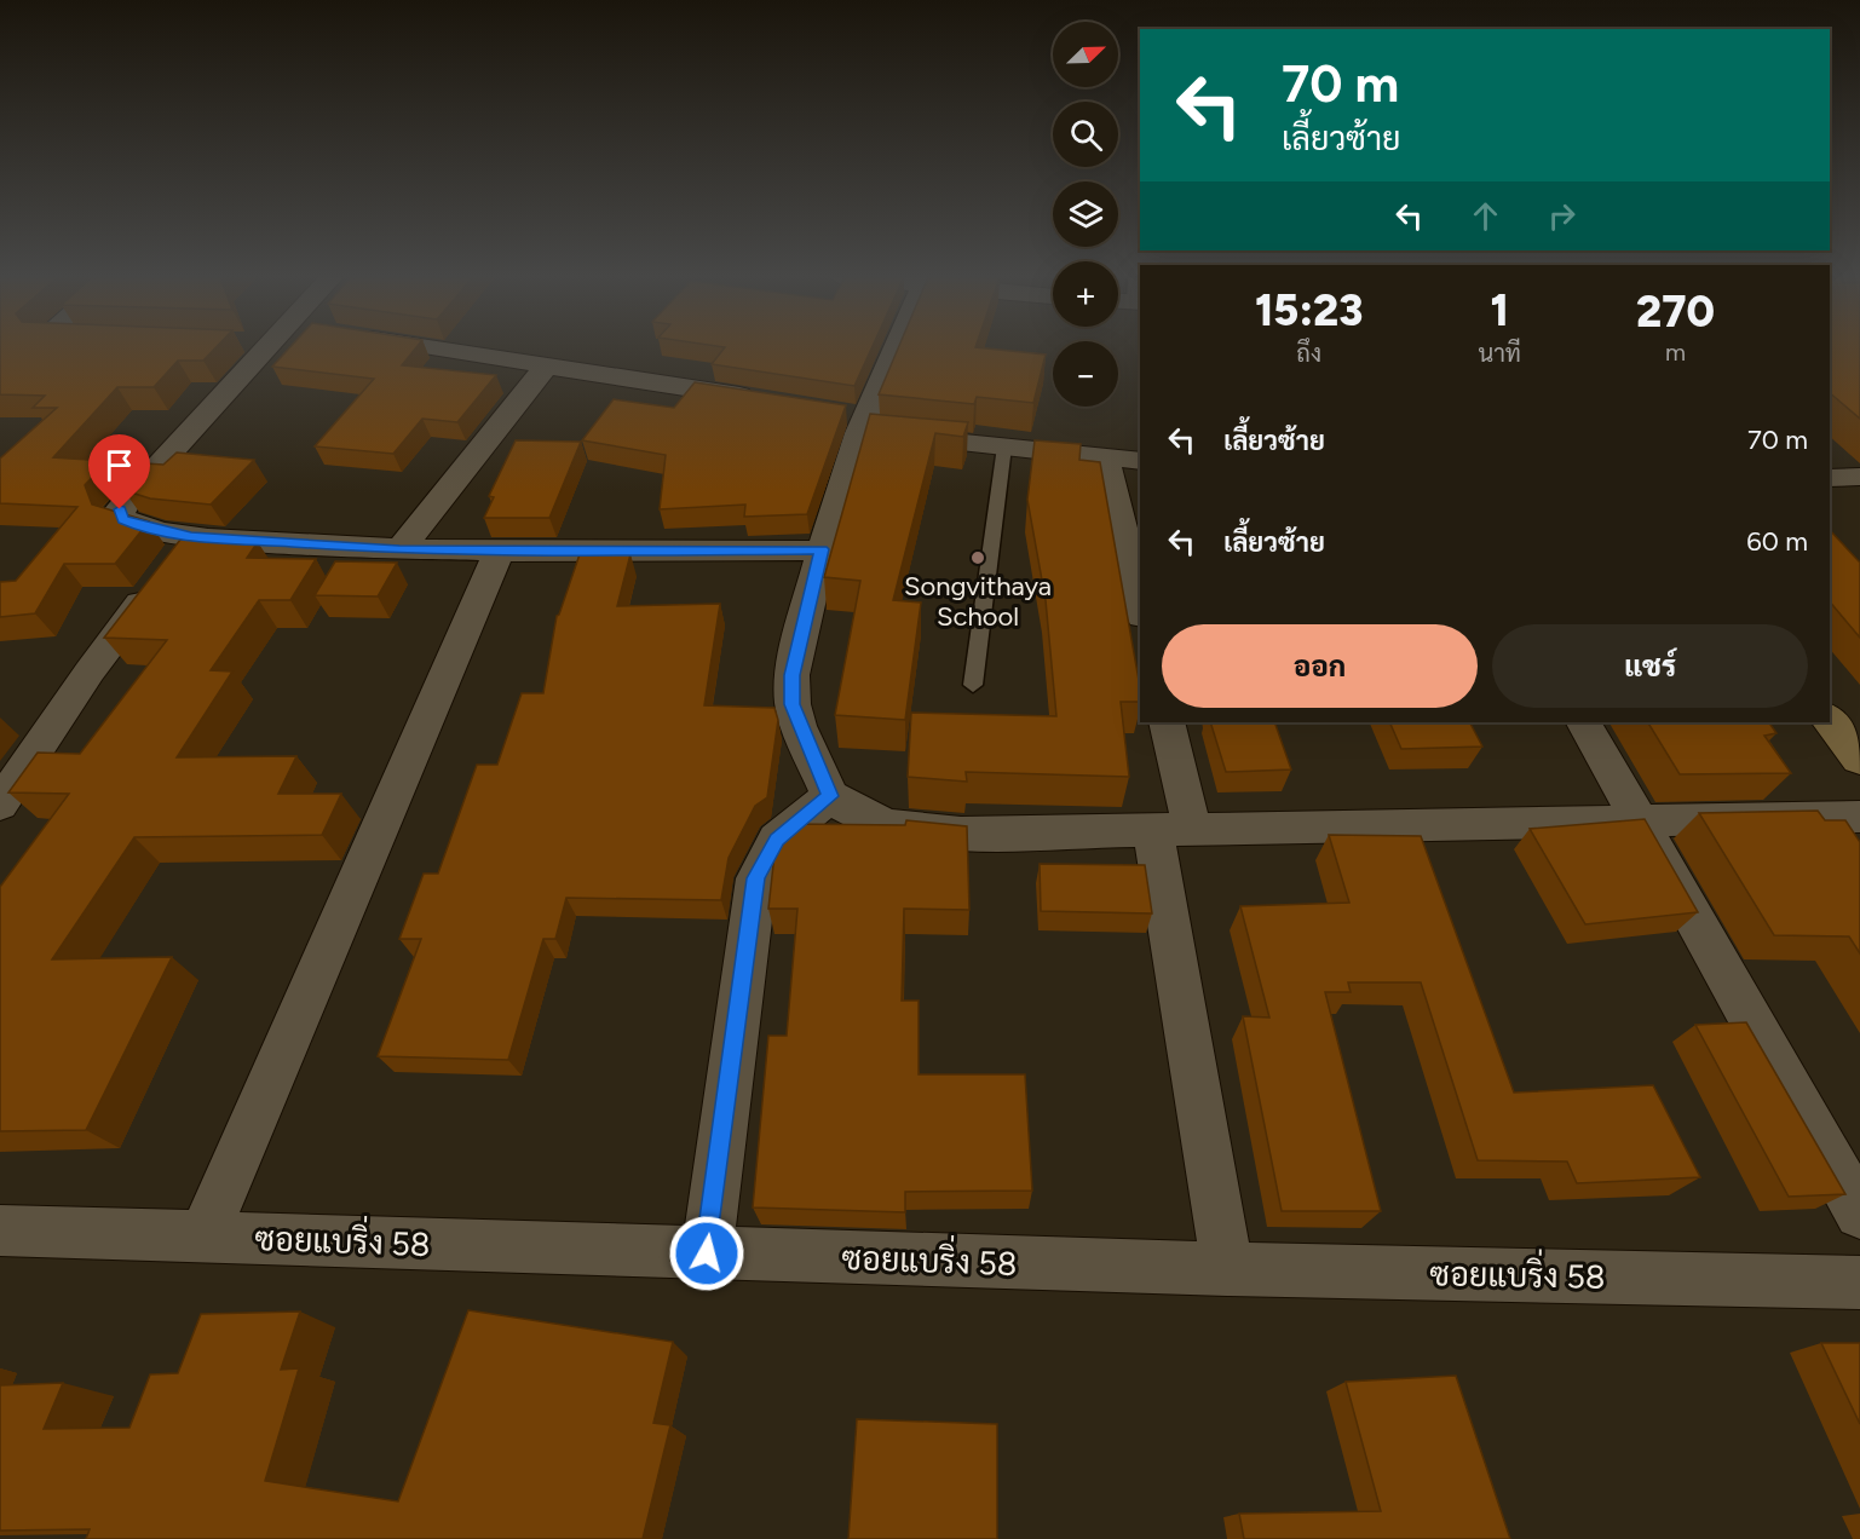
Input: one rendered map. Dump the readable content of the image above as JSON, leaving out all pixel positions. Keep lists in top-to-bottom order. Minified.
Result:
{"streets":{"street":["ซอยแบริ่ง 58"]},"places":["Songvithaya School"],"north":"top right","page":{"map_buttons":["+","−"],"turn":["70 m","เลี้ยวซ้าย"],"eta":["15:23","ถึง","1","นาที","270","m"],"list":[{"name":"เลี้ยวซ้าย","value":"70 m"},{"name":"เลี้ยวซ้าย","value":"60 m"}],"buttons":["ออก","แชร์"]}}
